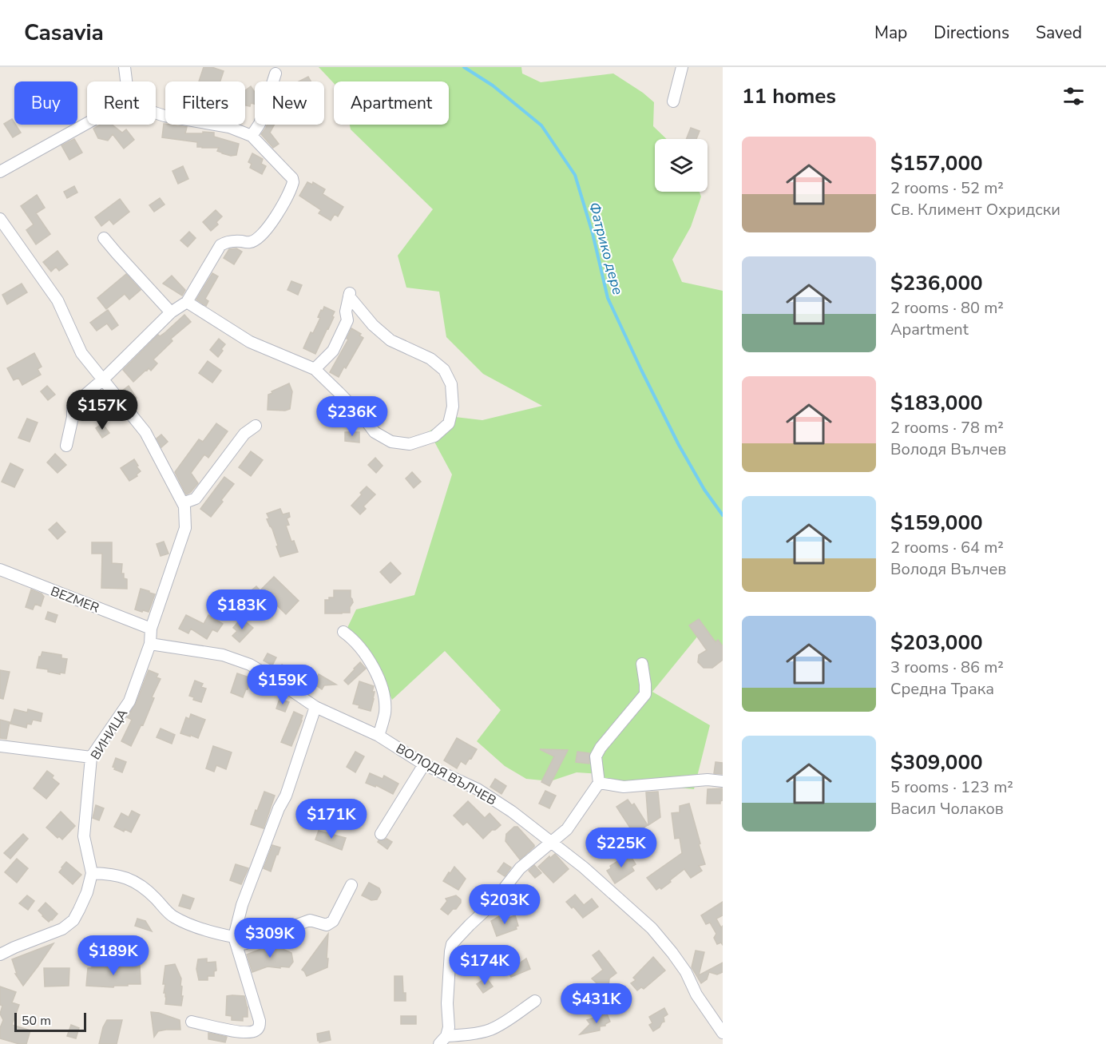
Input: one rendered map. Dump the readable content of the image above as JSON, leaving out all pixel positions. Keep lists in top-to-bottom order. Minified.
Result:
{"streets":{"street":["BEZMER","ВИНИЦА","ВОЛОДЯ ВЪЛЧЕВ"]},"crossings":[["BEZMER","ВИНИЦА"],["ВИНИЦА","ВОЛОДЯ ВЪЛЧЕВ"]],"water":["Фатрико дере"],"scale_bar":"50 m","page":{"header":"Casavia","nav":["Map","Directions","Saved"],"heading":"11 homes","chip":["Buy","Rent","Filters","New","Apartment"],"list":[{"name":"$157,000","note":"2 rooms · 52 m² · Св. Климент Охридски"},{"name":"$236,000","note":"2 rooms · 80 m² · Apartment"},{"name":"$183,000","note":"2 rooms · 78 m² · Володя Вълчев"},{"name":"$159,000","note":"2 rooms · 64 m² · Володя Вълчев"},{"name":"$203,000","note":"3 rooms · 86 m² · Средна Трака"},{"name":"$309,000","note":"5 rooms · 123 m² · Васил Чолаков"}],"price":["$157K","$236K","$183K","$159K","$171K","$225K","$203K","$309K","$189K","$174K","$431K"],"scale":"50 m"}}
